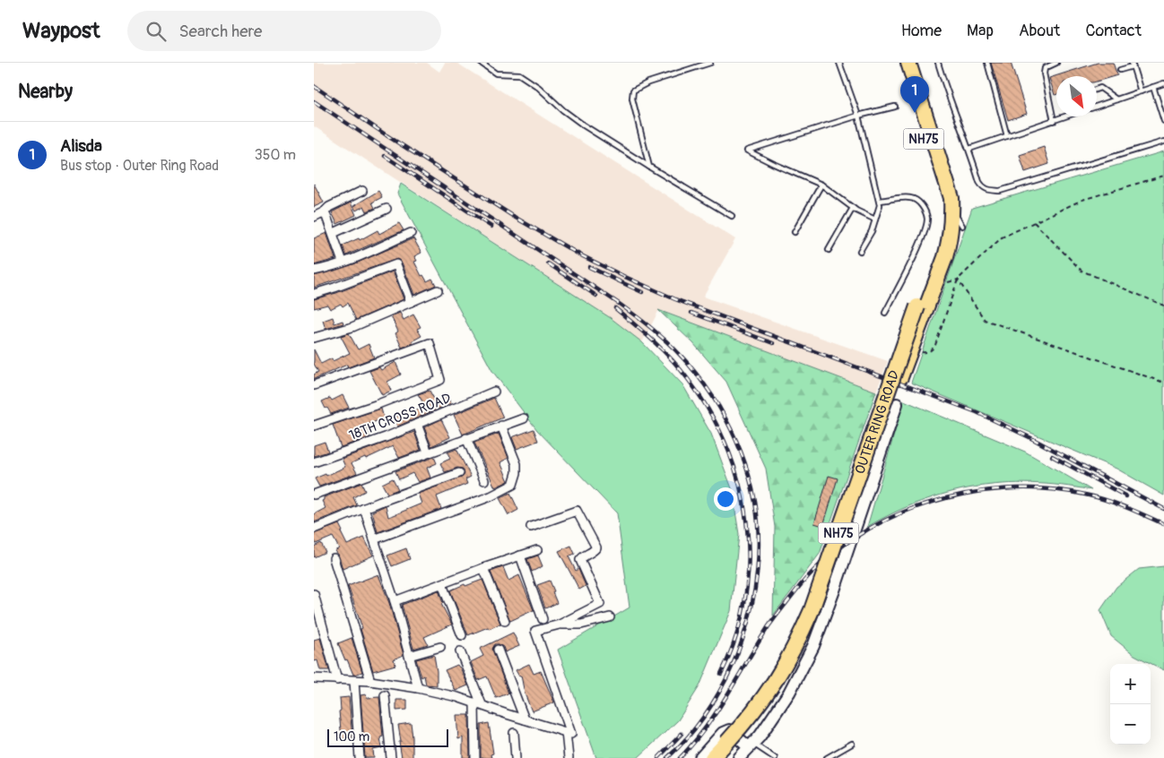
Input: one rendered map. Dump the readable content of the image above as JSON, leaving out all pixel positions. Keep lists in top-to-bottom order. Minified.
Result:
{"streets":{"highway":["NH75","OUTER RING ROAD"],"street":["18TH CROSS ROAD"]},"scale_bar":"100 m","north":"bottom right","page":{"header":"Waypost","search":"Search here","nav":["Home","Map","About","Contact"],"heading":"Nearby","pins":"1","list":[{"mark":"1","name":"Alisda","note":"Bus stop · Outer Ring Road","value":"350 m"}],"map_buttons":["+","−"],"scale":"100 m"}}
